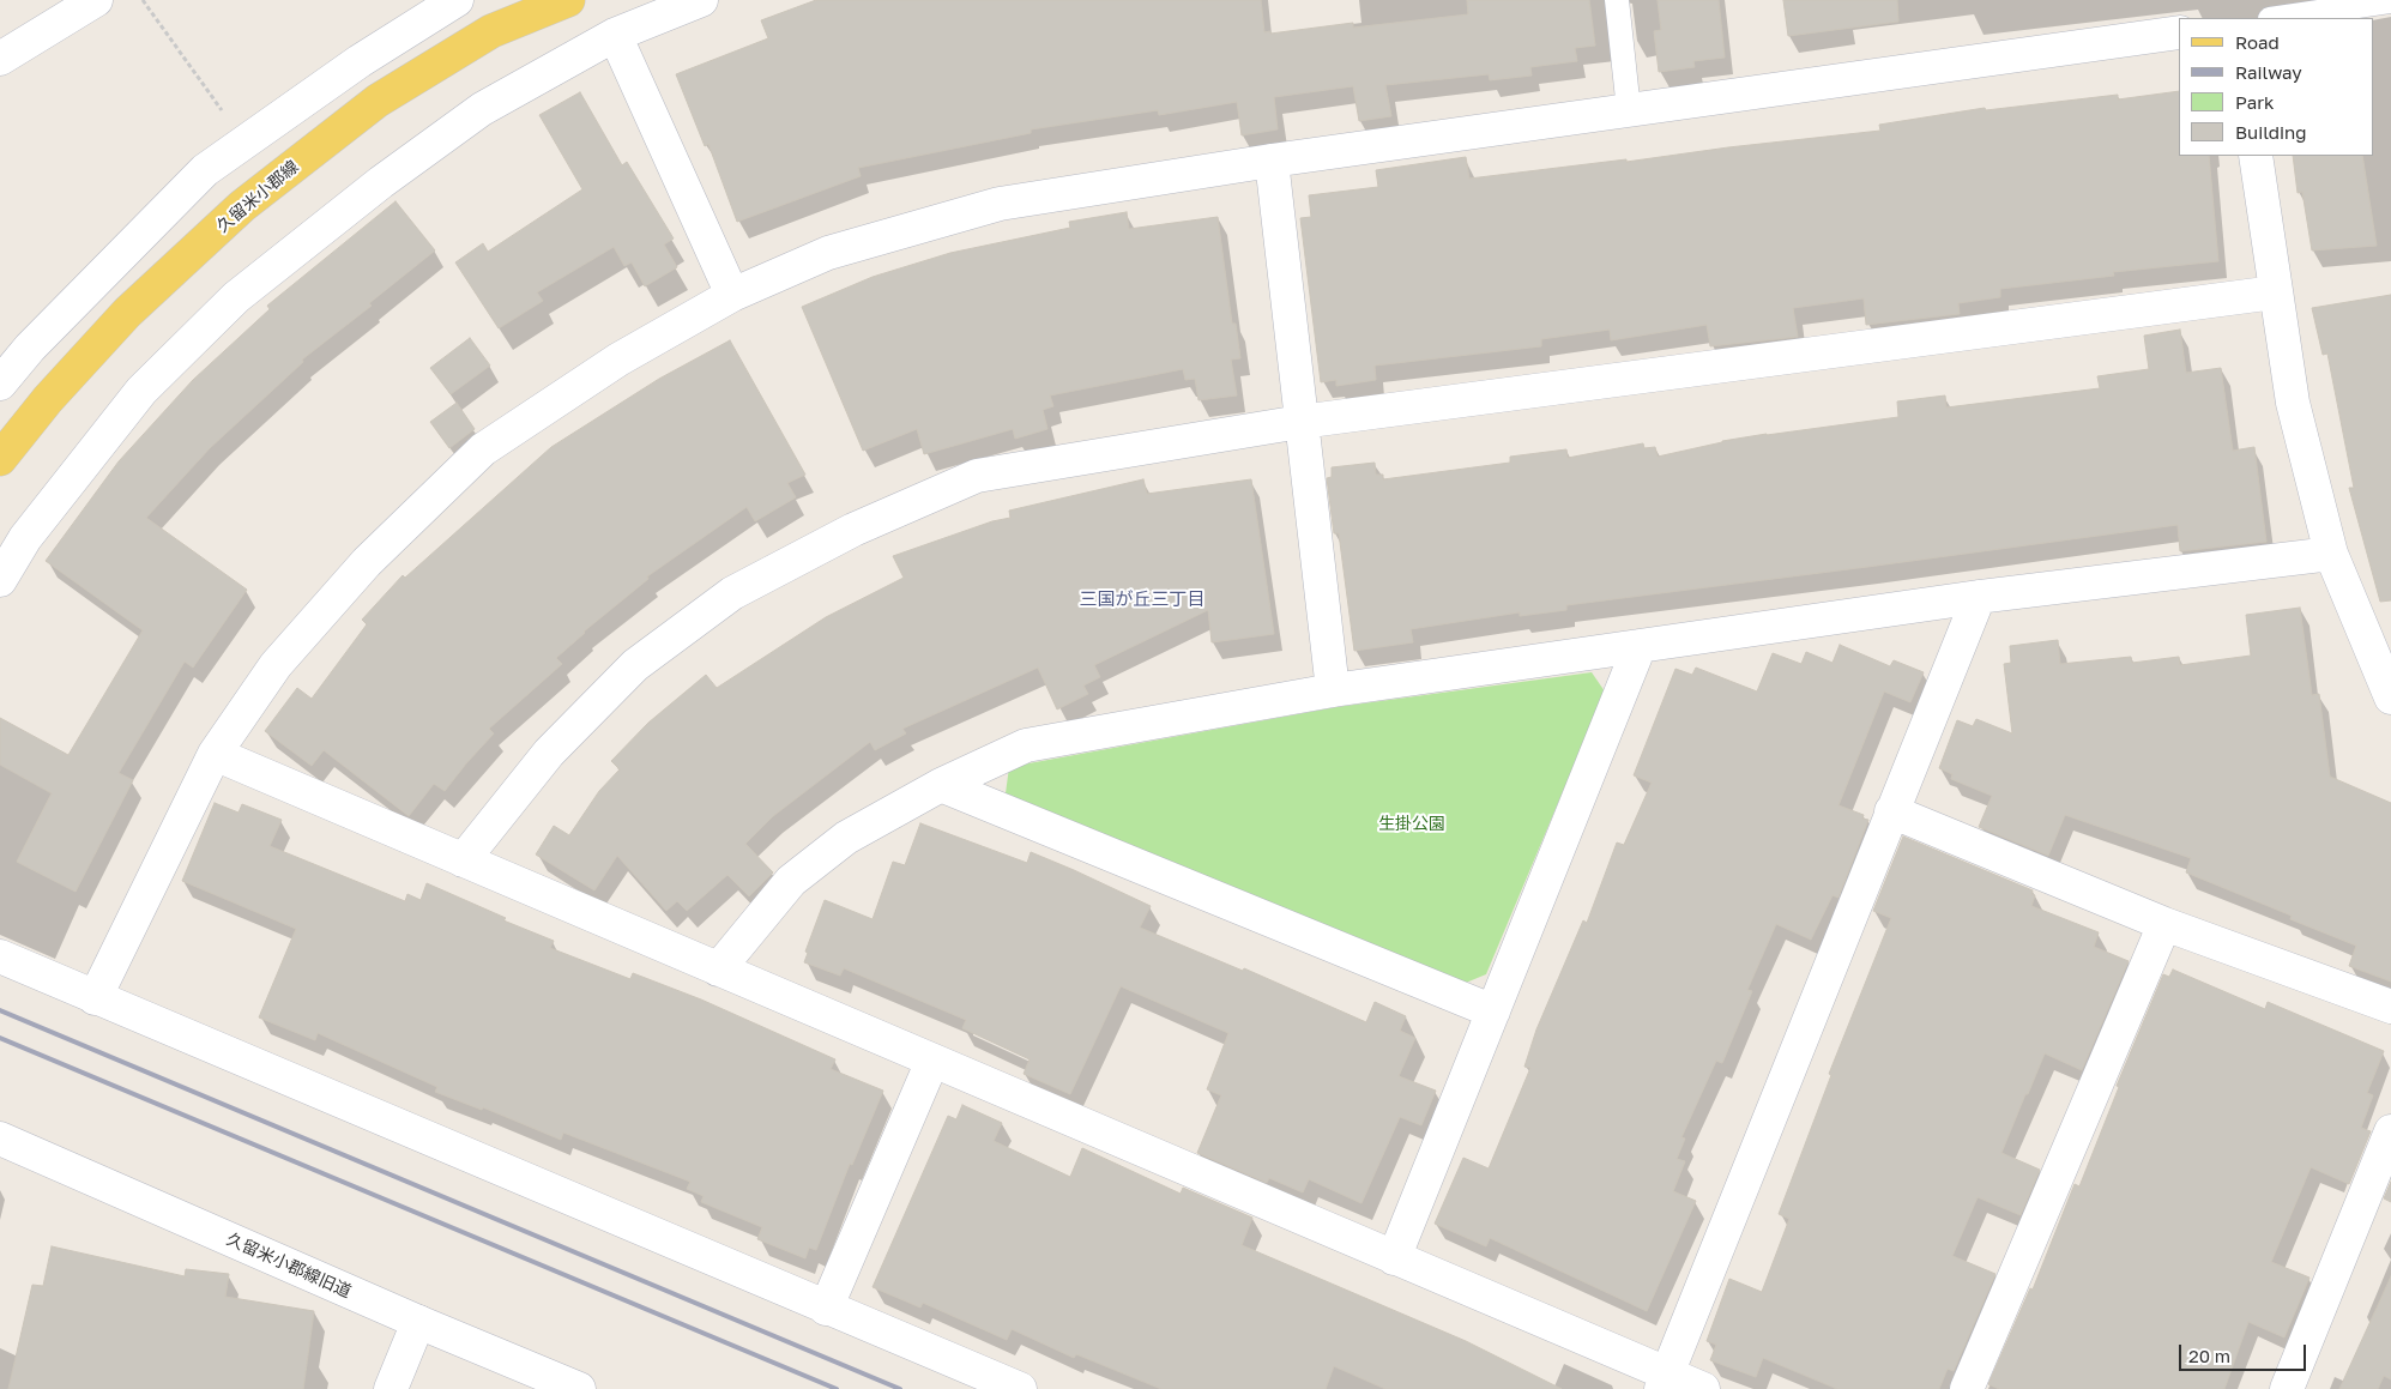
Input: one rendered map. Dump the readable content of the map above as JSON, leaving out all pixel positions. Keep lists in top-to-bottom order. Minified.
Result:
{"streets":{"main road":["久留米小郡線"],"street":["久留米小郡線旧道"]},"districts":["三国が丘三丁目"],"parks":["生掛公園"],"legend":["Road","Railway","Park","Building"],"scale_bar":"20 m"}
